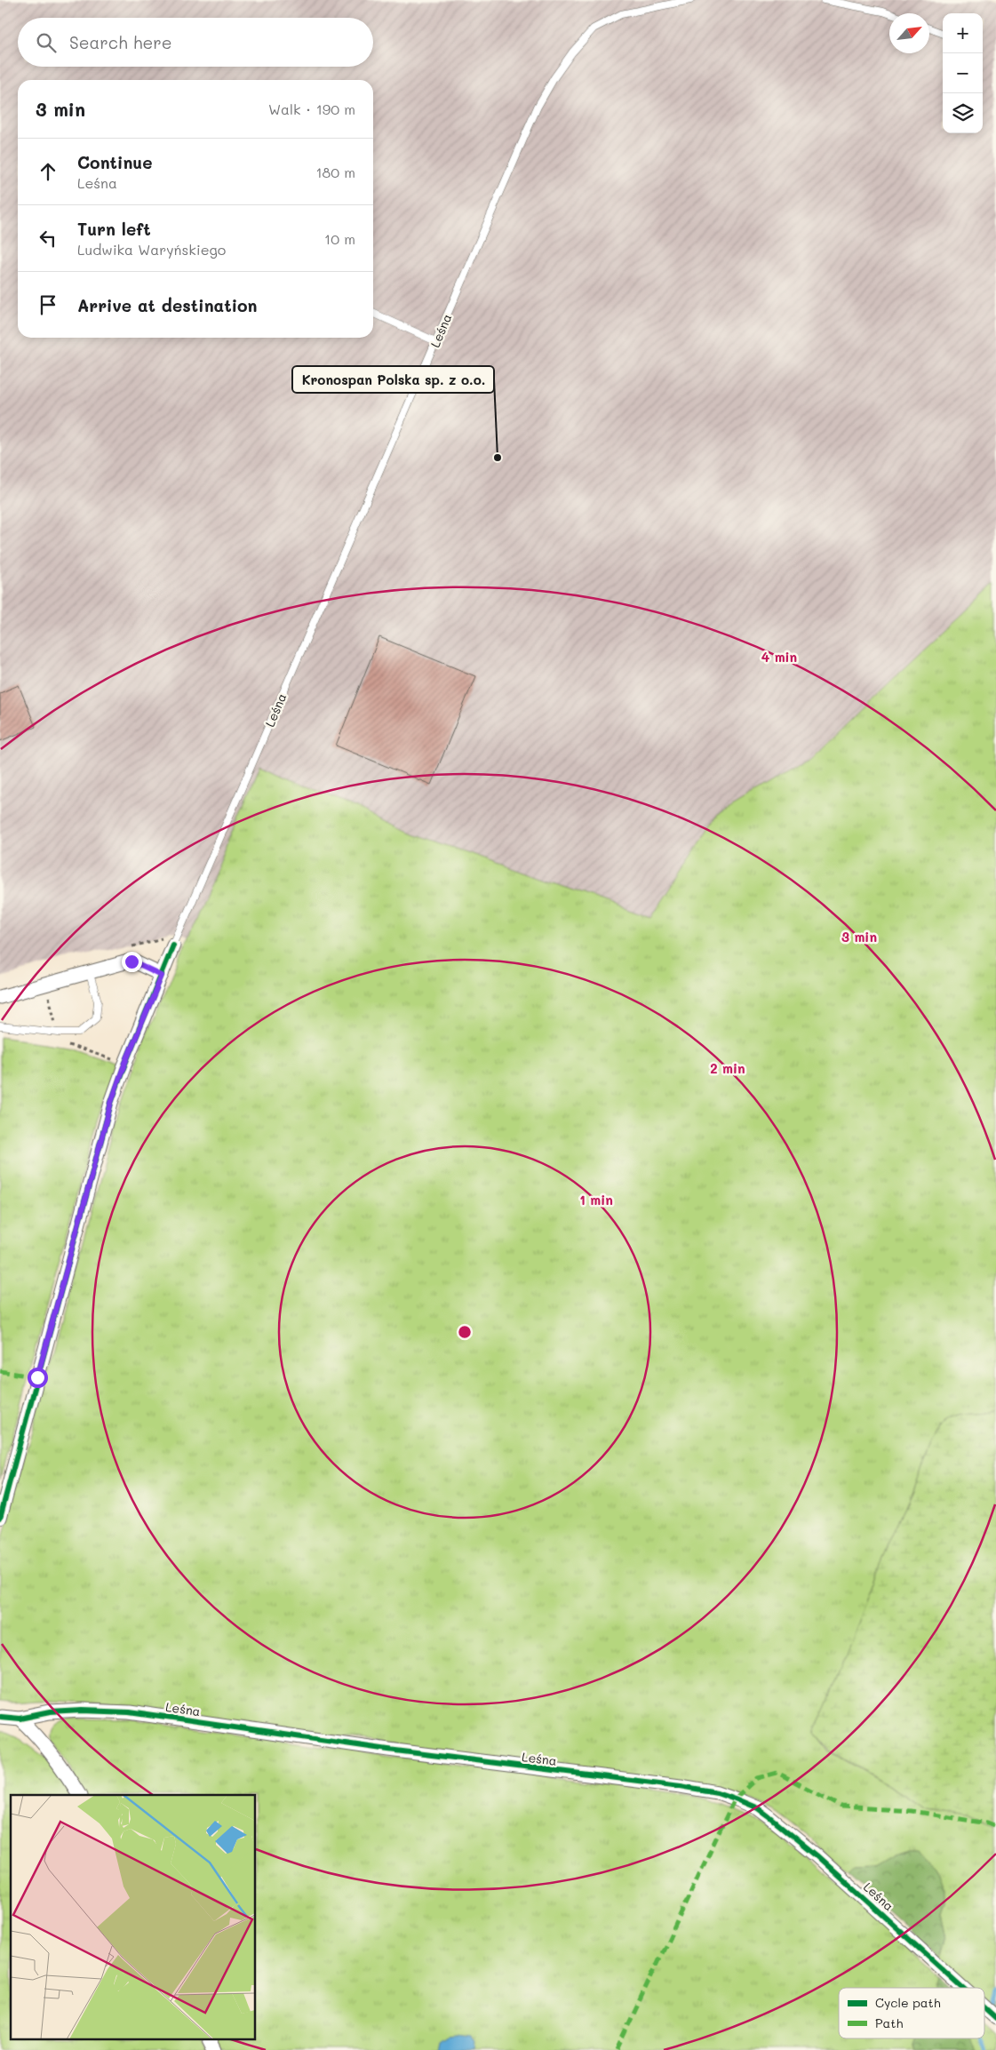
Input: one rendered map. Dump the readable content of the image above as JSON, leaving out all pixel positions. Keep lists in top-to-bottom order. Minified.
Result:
{"streets":{"street":["Leśna"]},"places":["Kronospan Polska sp. z o.o."],"legend":["Cycle path","Path"],"north":"top right","page":{"map_buttons":["+","−"],"search":"Search here","heading":["3 min","Walk · 190 m"],"list":[["Continue","Leśna","180 m"],["Turn left","Ludwika Waryńskiego","10 m"],"Arrive at destination"]},"rings":["4 min","3 min","2 min","1 min"]}
